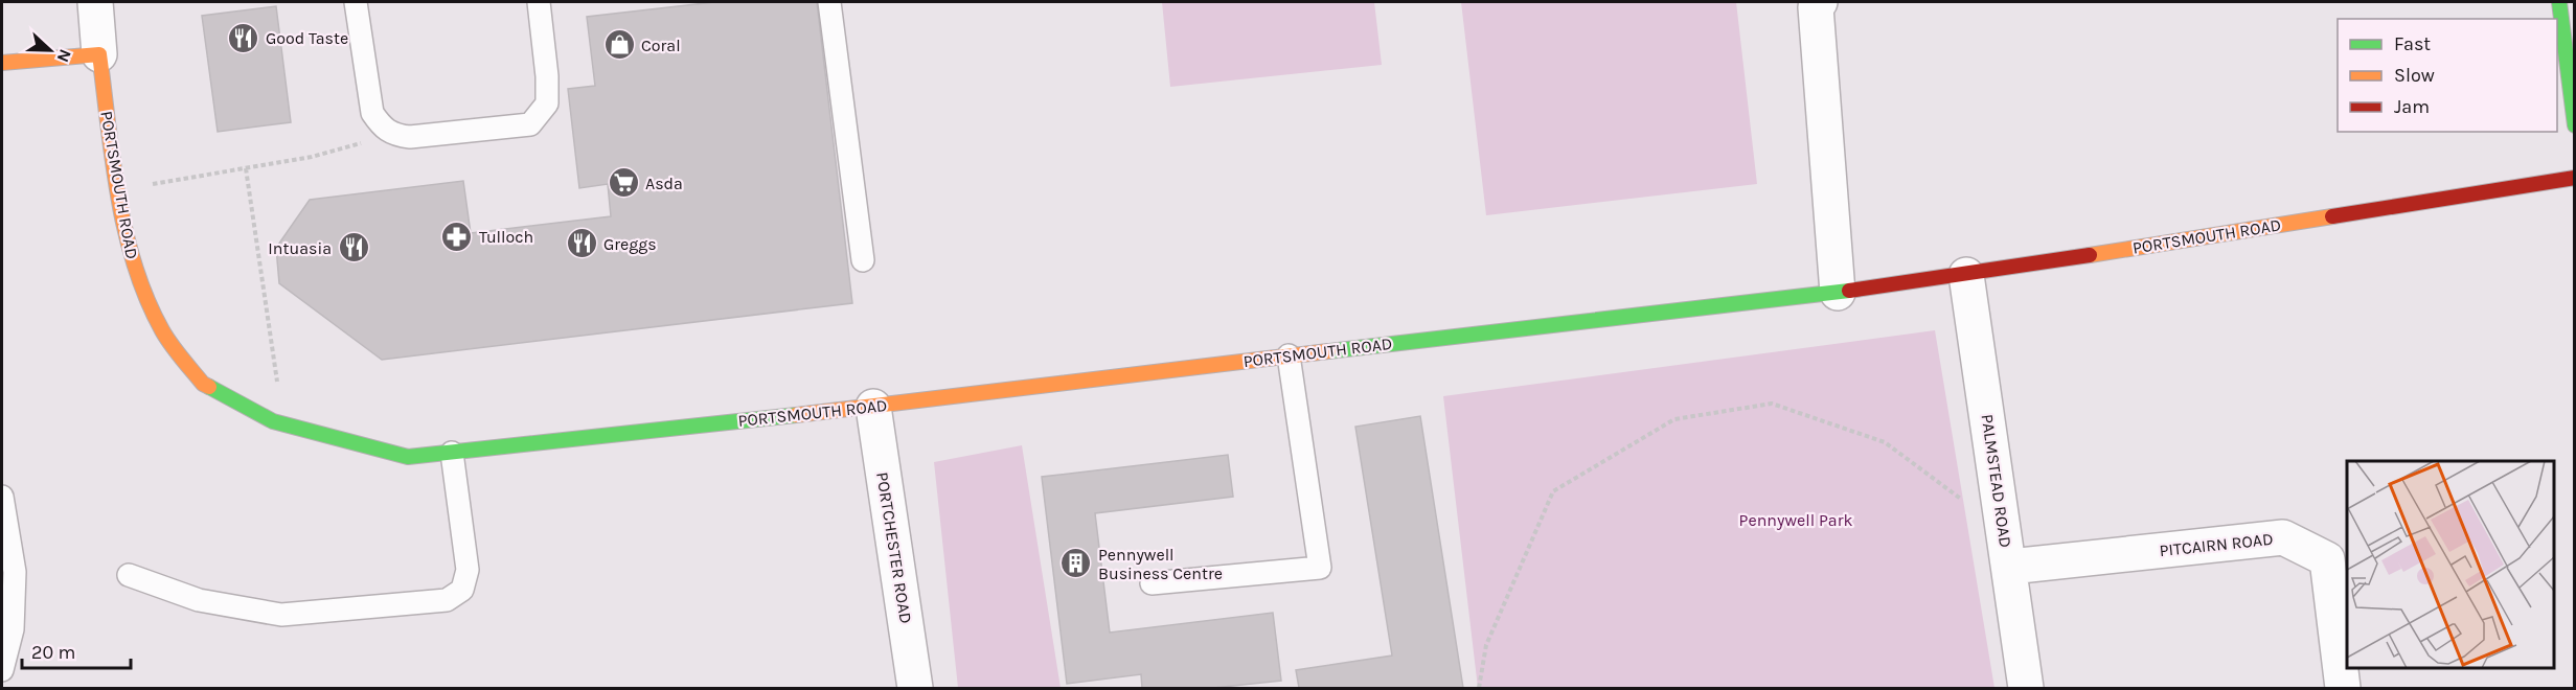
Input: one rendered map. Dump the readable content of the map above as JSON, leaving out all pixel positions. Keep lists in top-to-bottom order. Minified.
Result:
{"streets":{"street":["PORTSMOUTH ROAD","PALMSTEAD ROAD","PITCAIRN ROAD","PORTCHESTER ROAD"]},"crossings":[["PORTSMOUTH ROAD","PALMSTEAD ROAD"],["PORTSMOUTH ROAD","PORTCHESTER ROAD"],["PALMSTEAD ROAD","PITCAIRN ROAD"]],"parks":["Pennywell Park"],"places":{"restaurant":["Good Taste","Greggs","Intuasia"],"shop":["Coral"],"supermarket":["Asda"],"pharmacy":["Tulloch"],"building":["Pennywell Business Centre"]},"legend":["Fast","Slow","Jam"],"scale_bar":"20 m","north":"right"}
